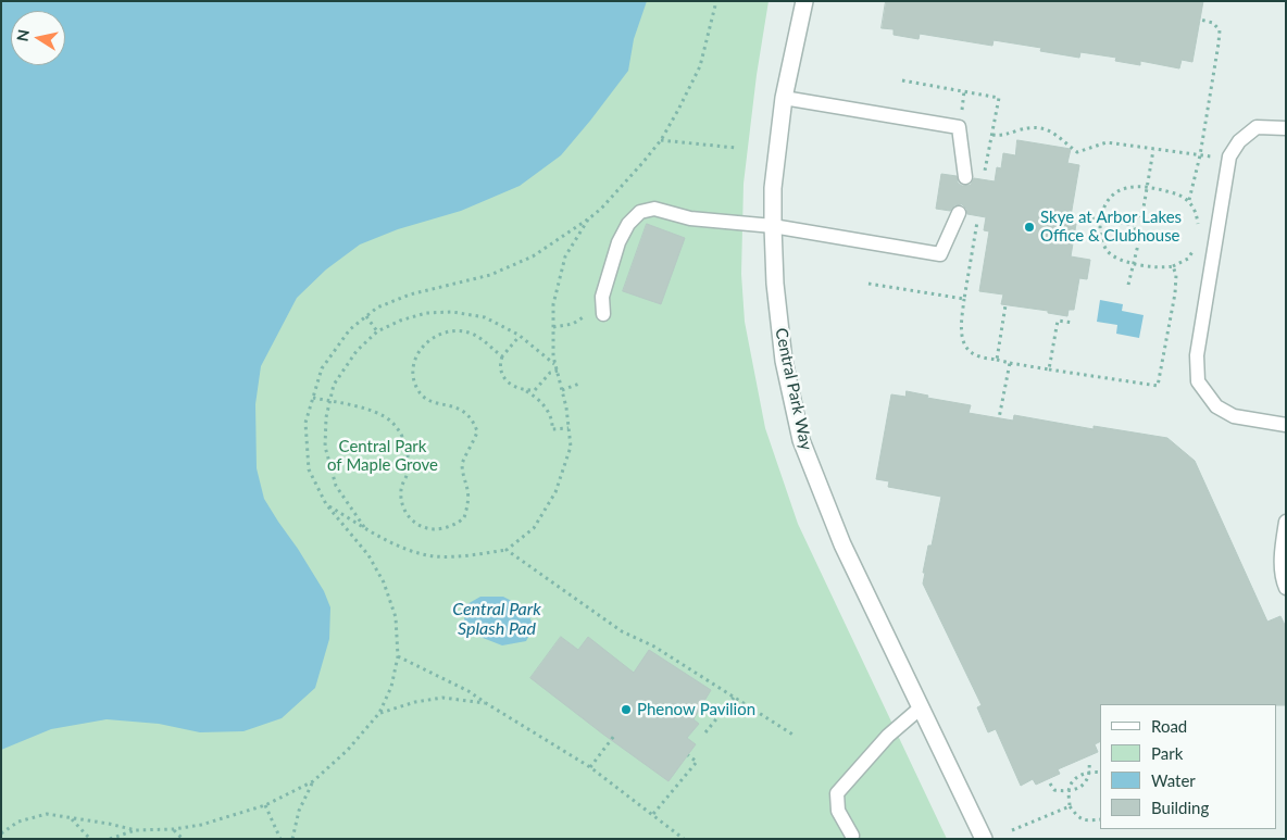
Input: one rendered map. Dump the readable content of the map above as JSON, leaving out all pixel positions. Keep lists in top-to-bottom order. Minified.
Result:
{"streets":{"street":["Central Park Way"]},"water":["Central Park Splash Pad"],"parks":["Central Park of Maple Grove"],"places":["Skye at Arbor Lakes Office & Clubhouse","Phenow Pavilion"],"legend":["Road","Park","Water","Building"],"north":"left"}
